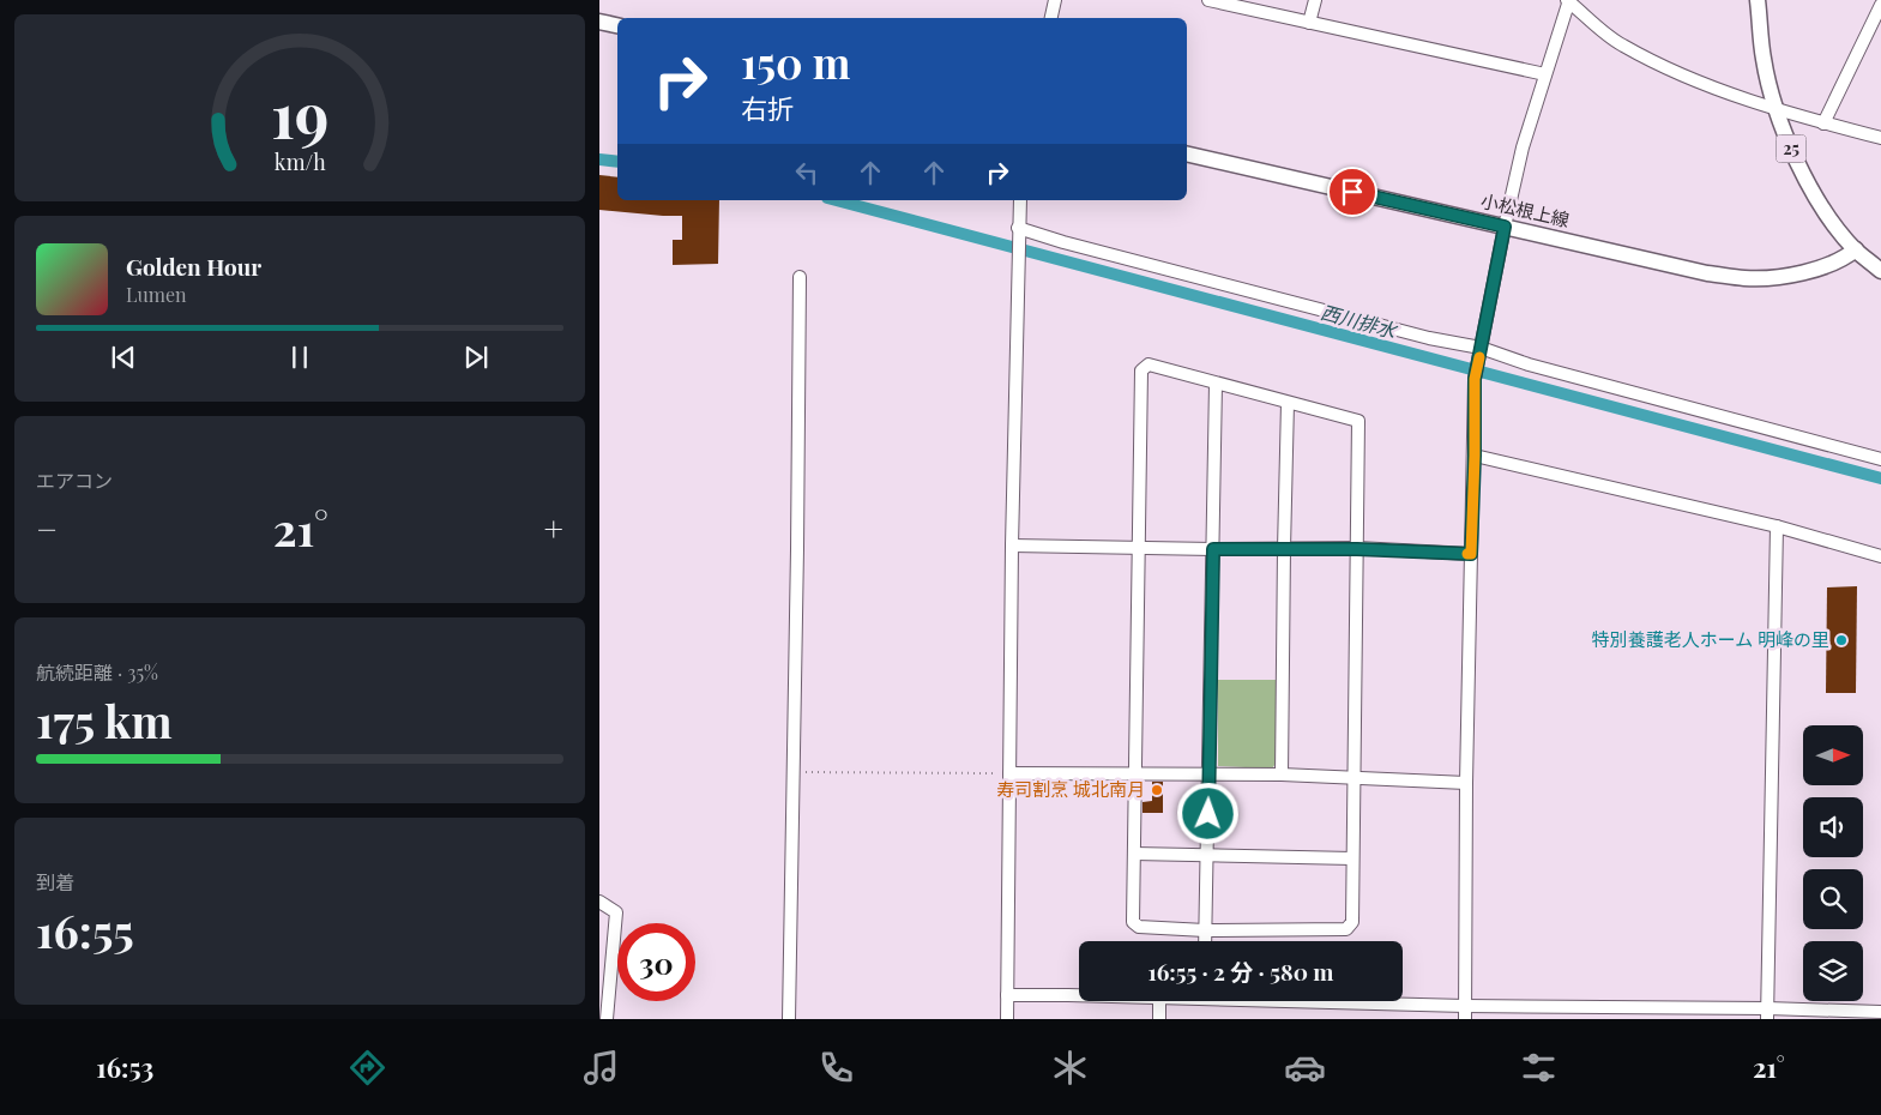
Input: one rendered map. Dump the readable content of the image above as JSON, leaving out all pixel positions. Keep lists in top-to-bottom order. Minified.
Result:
{"streets":{"main road":["25","小松根上線"]},"crossings":[["25","小松根上線"]],"water":["西川排水"],"places":["特別養護老人ホーム 明峰の里","寿司割烹 城北南月"],"north":"right","page":{"turn":["150 m","右折"],"song":["Golden Hour","Lumen"],"tile":["エアコン",["航続距離 · 35%","175 km"],["到着","16:55"]],"heat":["−","21°","+"],"limit":"30","trip":"16:55 · 2 分 · 580 m","tabs":["16:53","21°"],"gauge":["19","km/h"]}}
